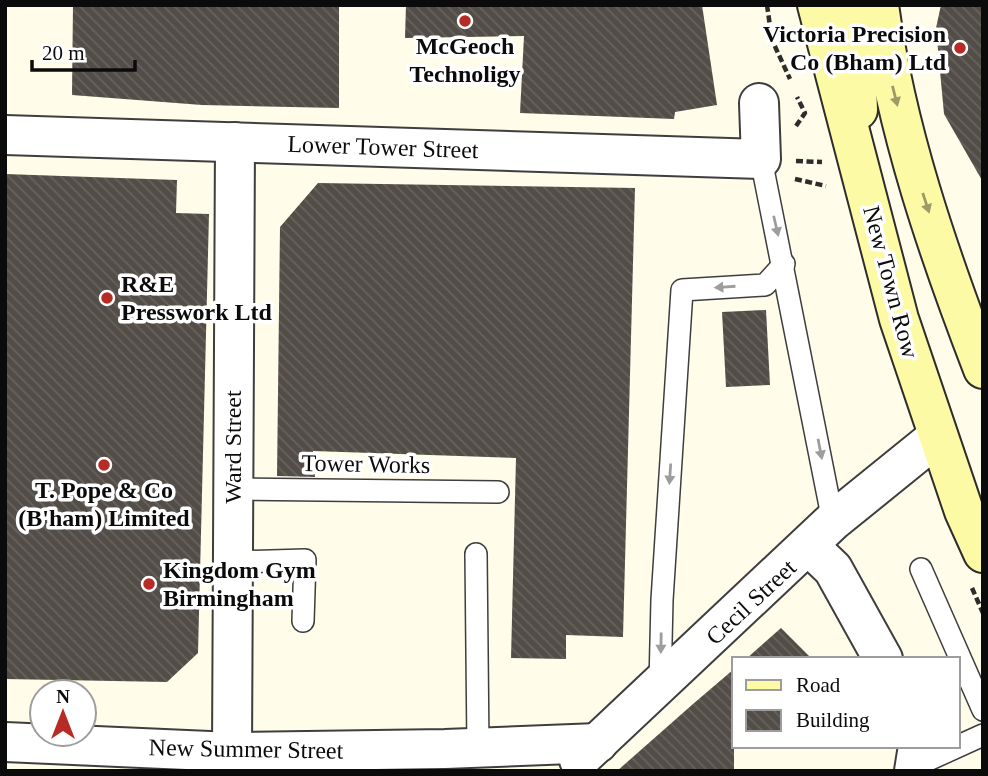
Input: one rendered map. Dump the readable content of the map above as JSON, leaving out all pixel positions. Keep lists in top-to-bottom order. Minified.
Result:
{"streets":{"main road":["New Town Row"],"street":["Lower Tower Street","Ward Street","Cecil Street","New Summer Street"],"lane":["Tower Works"]},"crossings":[["Lower Tower Street","Ward Street"],["New Town Row","Cecil Street"],["Ward Street","Tower Works"],["Ward Street","New Summer Street"],["Cecil Street","New Summer Street"]],"places":["McGeoch Technoligy","Victoria Precision Co (Bham) Ltd","R&E Presswork Ltd","T. Pope & Co (B'ham) Limited","Kingdom Gym Birmingham"],"legend":["Road","Building"],"scale_bar":"20 m","north":"top"}
